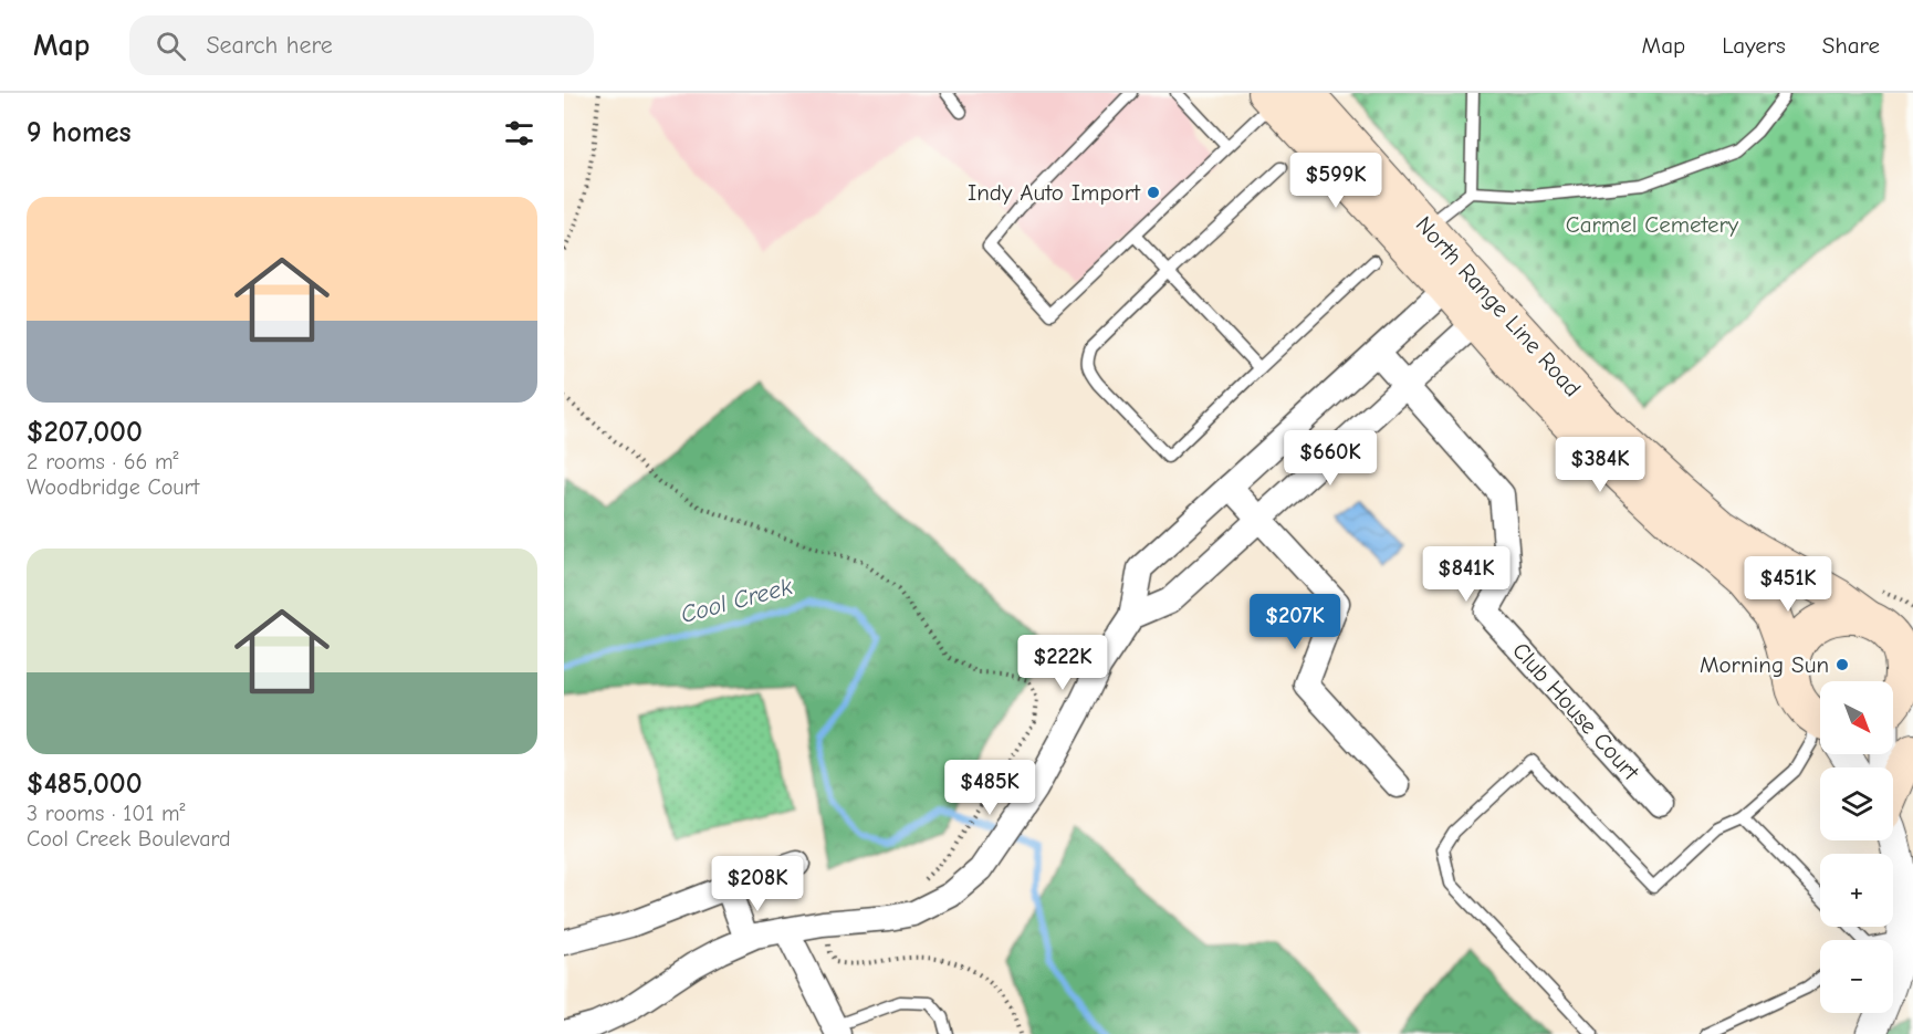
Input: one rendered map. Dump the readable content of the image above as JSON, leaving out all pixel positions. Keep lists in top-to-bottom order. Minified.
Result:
{"streets":{"main road":["North Range Line Road"],"street":["Club House Court"]},"water":["Cool Creek"],"parks":["Carmel Cemetery"],"places":["Indy Auto Import","Morning Sun"],"north":"bottom right","page":{"header":"Map","search":"Search here","nav":["Map","Layers","Share"],"heading":"9 homes","price":["$599K","$660K","$384K","$841K","$451K","$207K","$222K","$485K","$208K"],"list":[{"name":"$207,000","note":"2 rooms · 66 m² · Woodbridge Court"},{"name":"$485,000","note":"3 rooms · 101 m² · Cool Creek Boulevard"}],"map_buttons":["+","−"]}}
